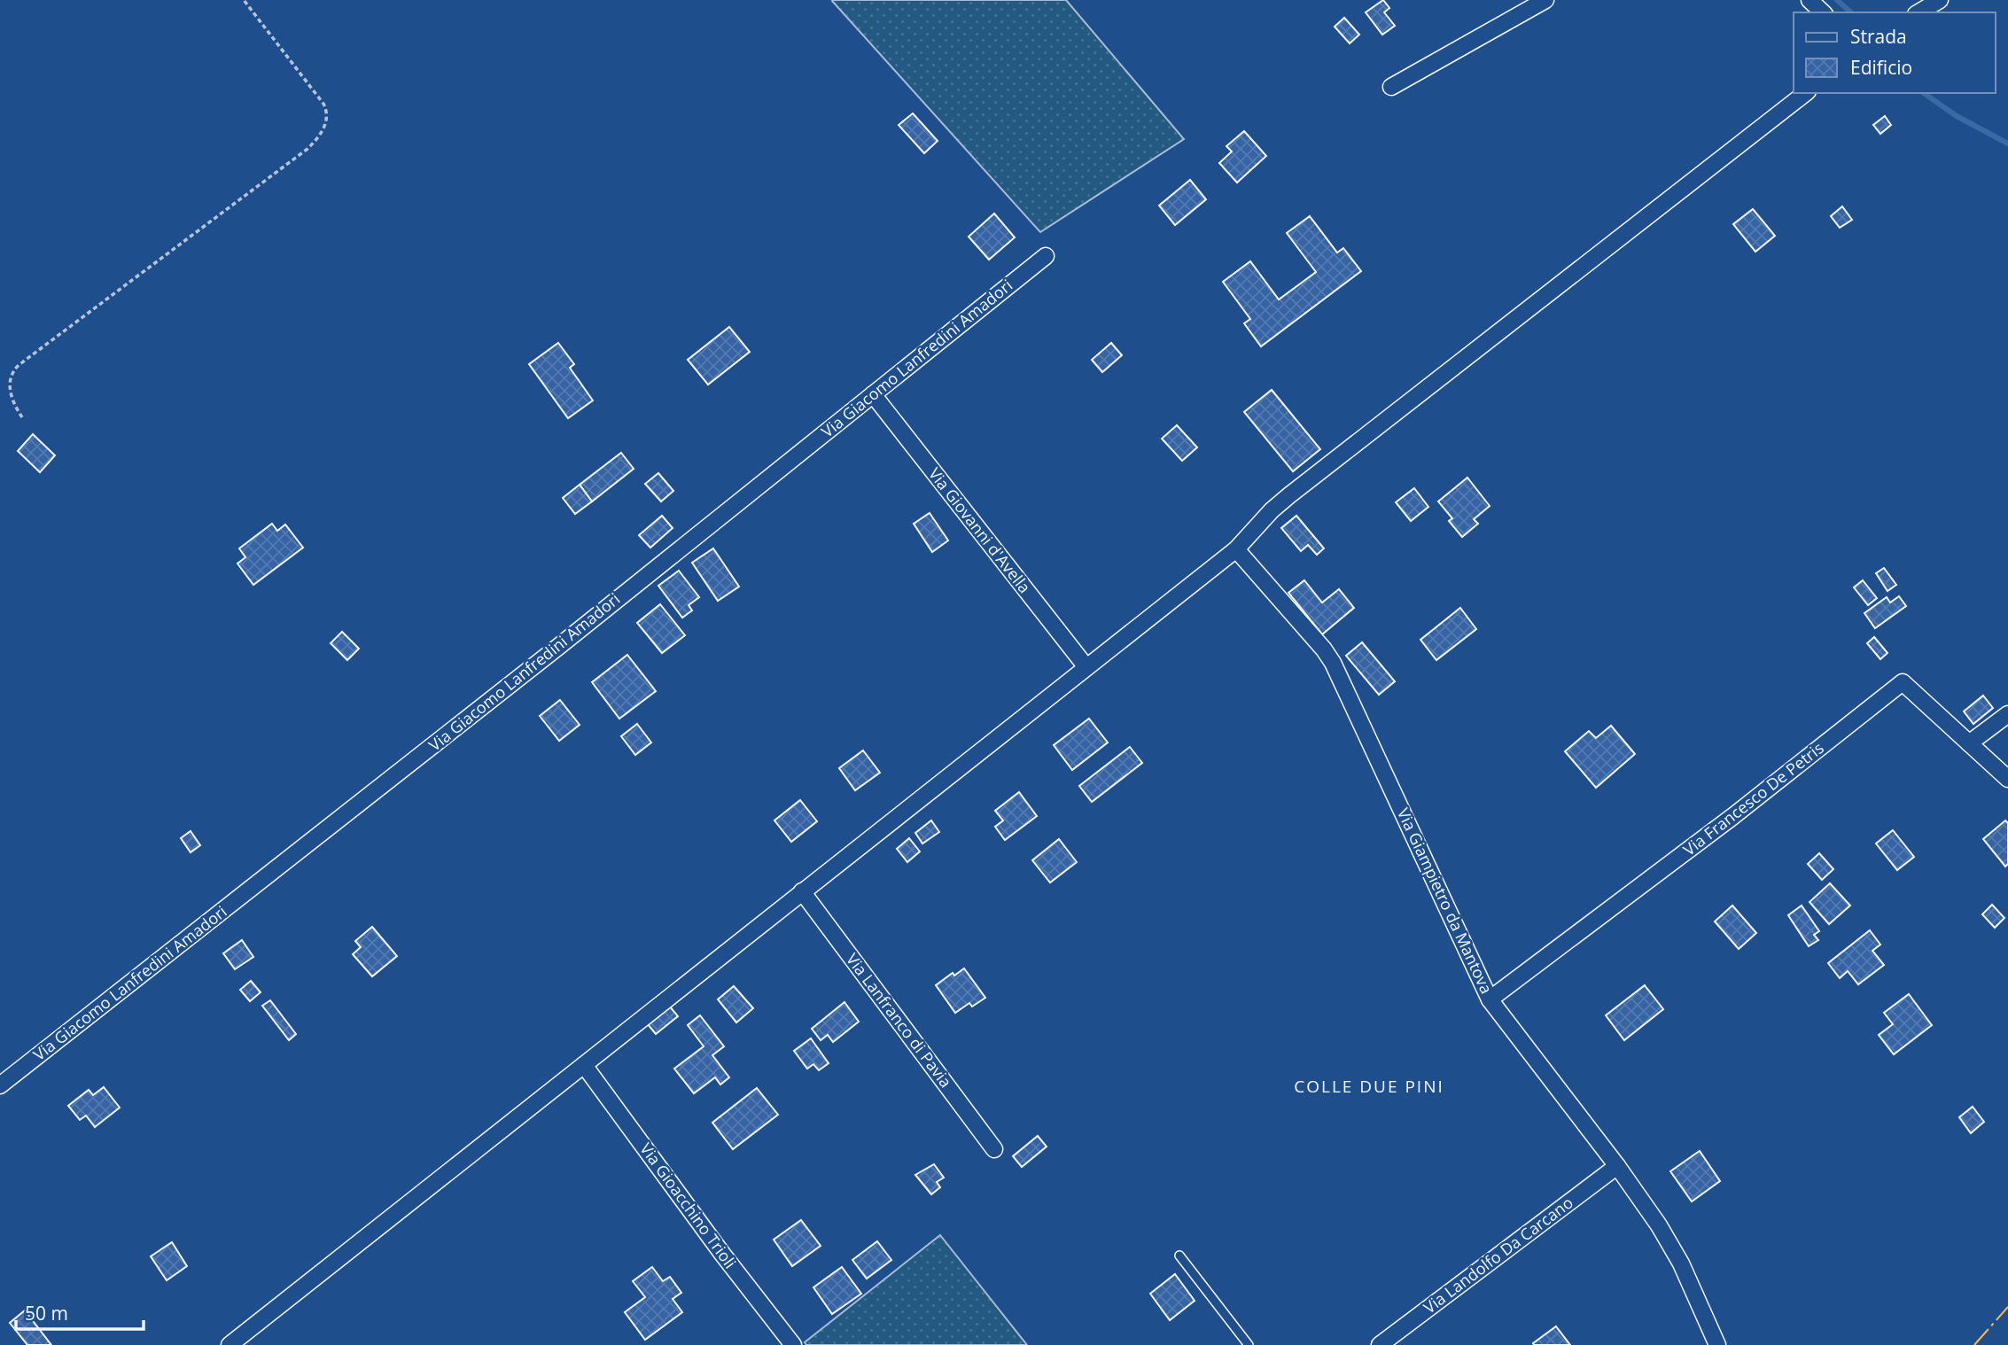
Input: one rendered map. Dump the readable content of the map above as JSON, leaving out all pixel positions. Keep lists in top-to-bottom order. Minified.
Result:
{"streets":{"street":["Via Giacomo Lanfredini Amadori","Via Giovanni d'Avella","Via Francesco De Petris","Via Giampietro da Mantova","Via Lanfranco di Pavia","Via Gioacchino Trioli","Via Landolfo Da Carcano"]},"crossings":[["Via Giacomo Lanfredini Amadori","Via Giovanni d'Avella"],["Via Francesco De Petris","Via Giampietro da Mantova"],["Via Giampietro da Mantova","Via Landolfo Da Carcano"]],"districts":["COLLE DUE PINI"],"legend":["Strada","Edificio"],"scale_bar":"50 m"}
